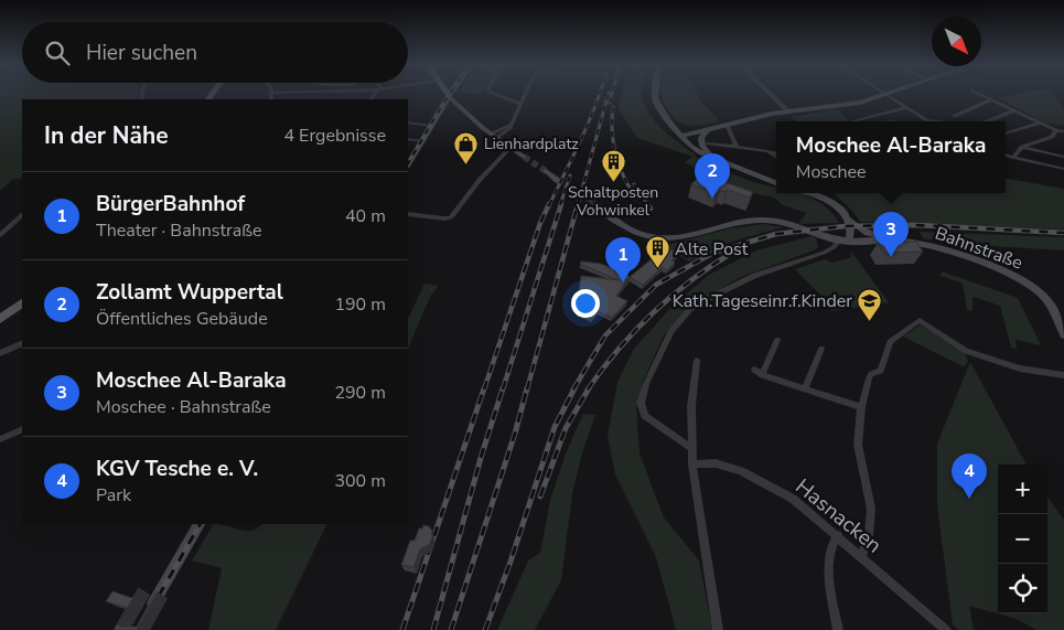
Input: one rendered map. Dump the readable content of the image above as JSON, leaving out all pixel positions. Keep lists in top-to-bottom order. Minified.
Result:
{"streets":{"main road":["Bahnstraße"],"street":["Hasnacken"]},"places":{"shop":["Lienhardplatz"],"building":["Schaltposten Vohwinkel","Alte Post"],"school or university":["Kath.Tageseinr.f.Kinder"]},"north":"bottom right","page":{"search":"Hier suchen","heading":["In der Nähe","4 Ergebnisse"],"popup":["Moschee Al-Baraka","Moschee"],"pins":["2","3","1","4"],"list":[{"mark":"1","name":"BürgerBahnhof","note":"Theater · Bahnstraße","value":"40 m"},{"mark":"2","name":"Zollamt Wuppertal","note":"Öffentliches Gebäude","value":"190 m"},{"mark":"3","name":"Moschee Al-Baraka","note":"Moschee · Bahnstraße","value":"290 m"},{"mark":"4","name":"KGV Tesche e. V.","note":"Park","value":"300 m"}],"map_buttons":["+","−"]}}
